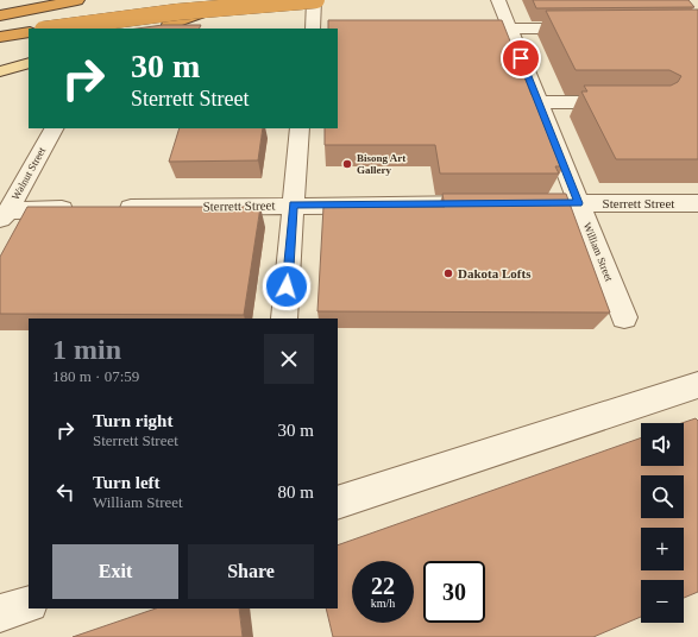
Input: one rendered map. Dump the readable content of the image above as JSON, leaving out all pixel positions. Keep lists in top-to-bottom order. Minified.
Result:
{"streets":{"street":["Walnut Street","Sterrett Street","William Street"]},"crossings":[["Sterrett Street","William Street"]],"places":["Bisong Art Gallery","Dakota Lofts"],"page":{"turn":["30 m","Sterrett Street"],"heading":["1 min","180 m · 07:59"],"list":[{"name":"Turn right","note":"Sterrett Street","value":"30 m"},{"name":"Turn left","note":"William Street","value":"80 m"}],"map_buttons":["+","−"],"buttons":["Exit","Share"],"speed":"22 km/h","limit":"30"}}
